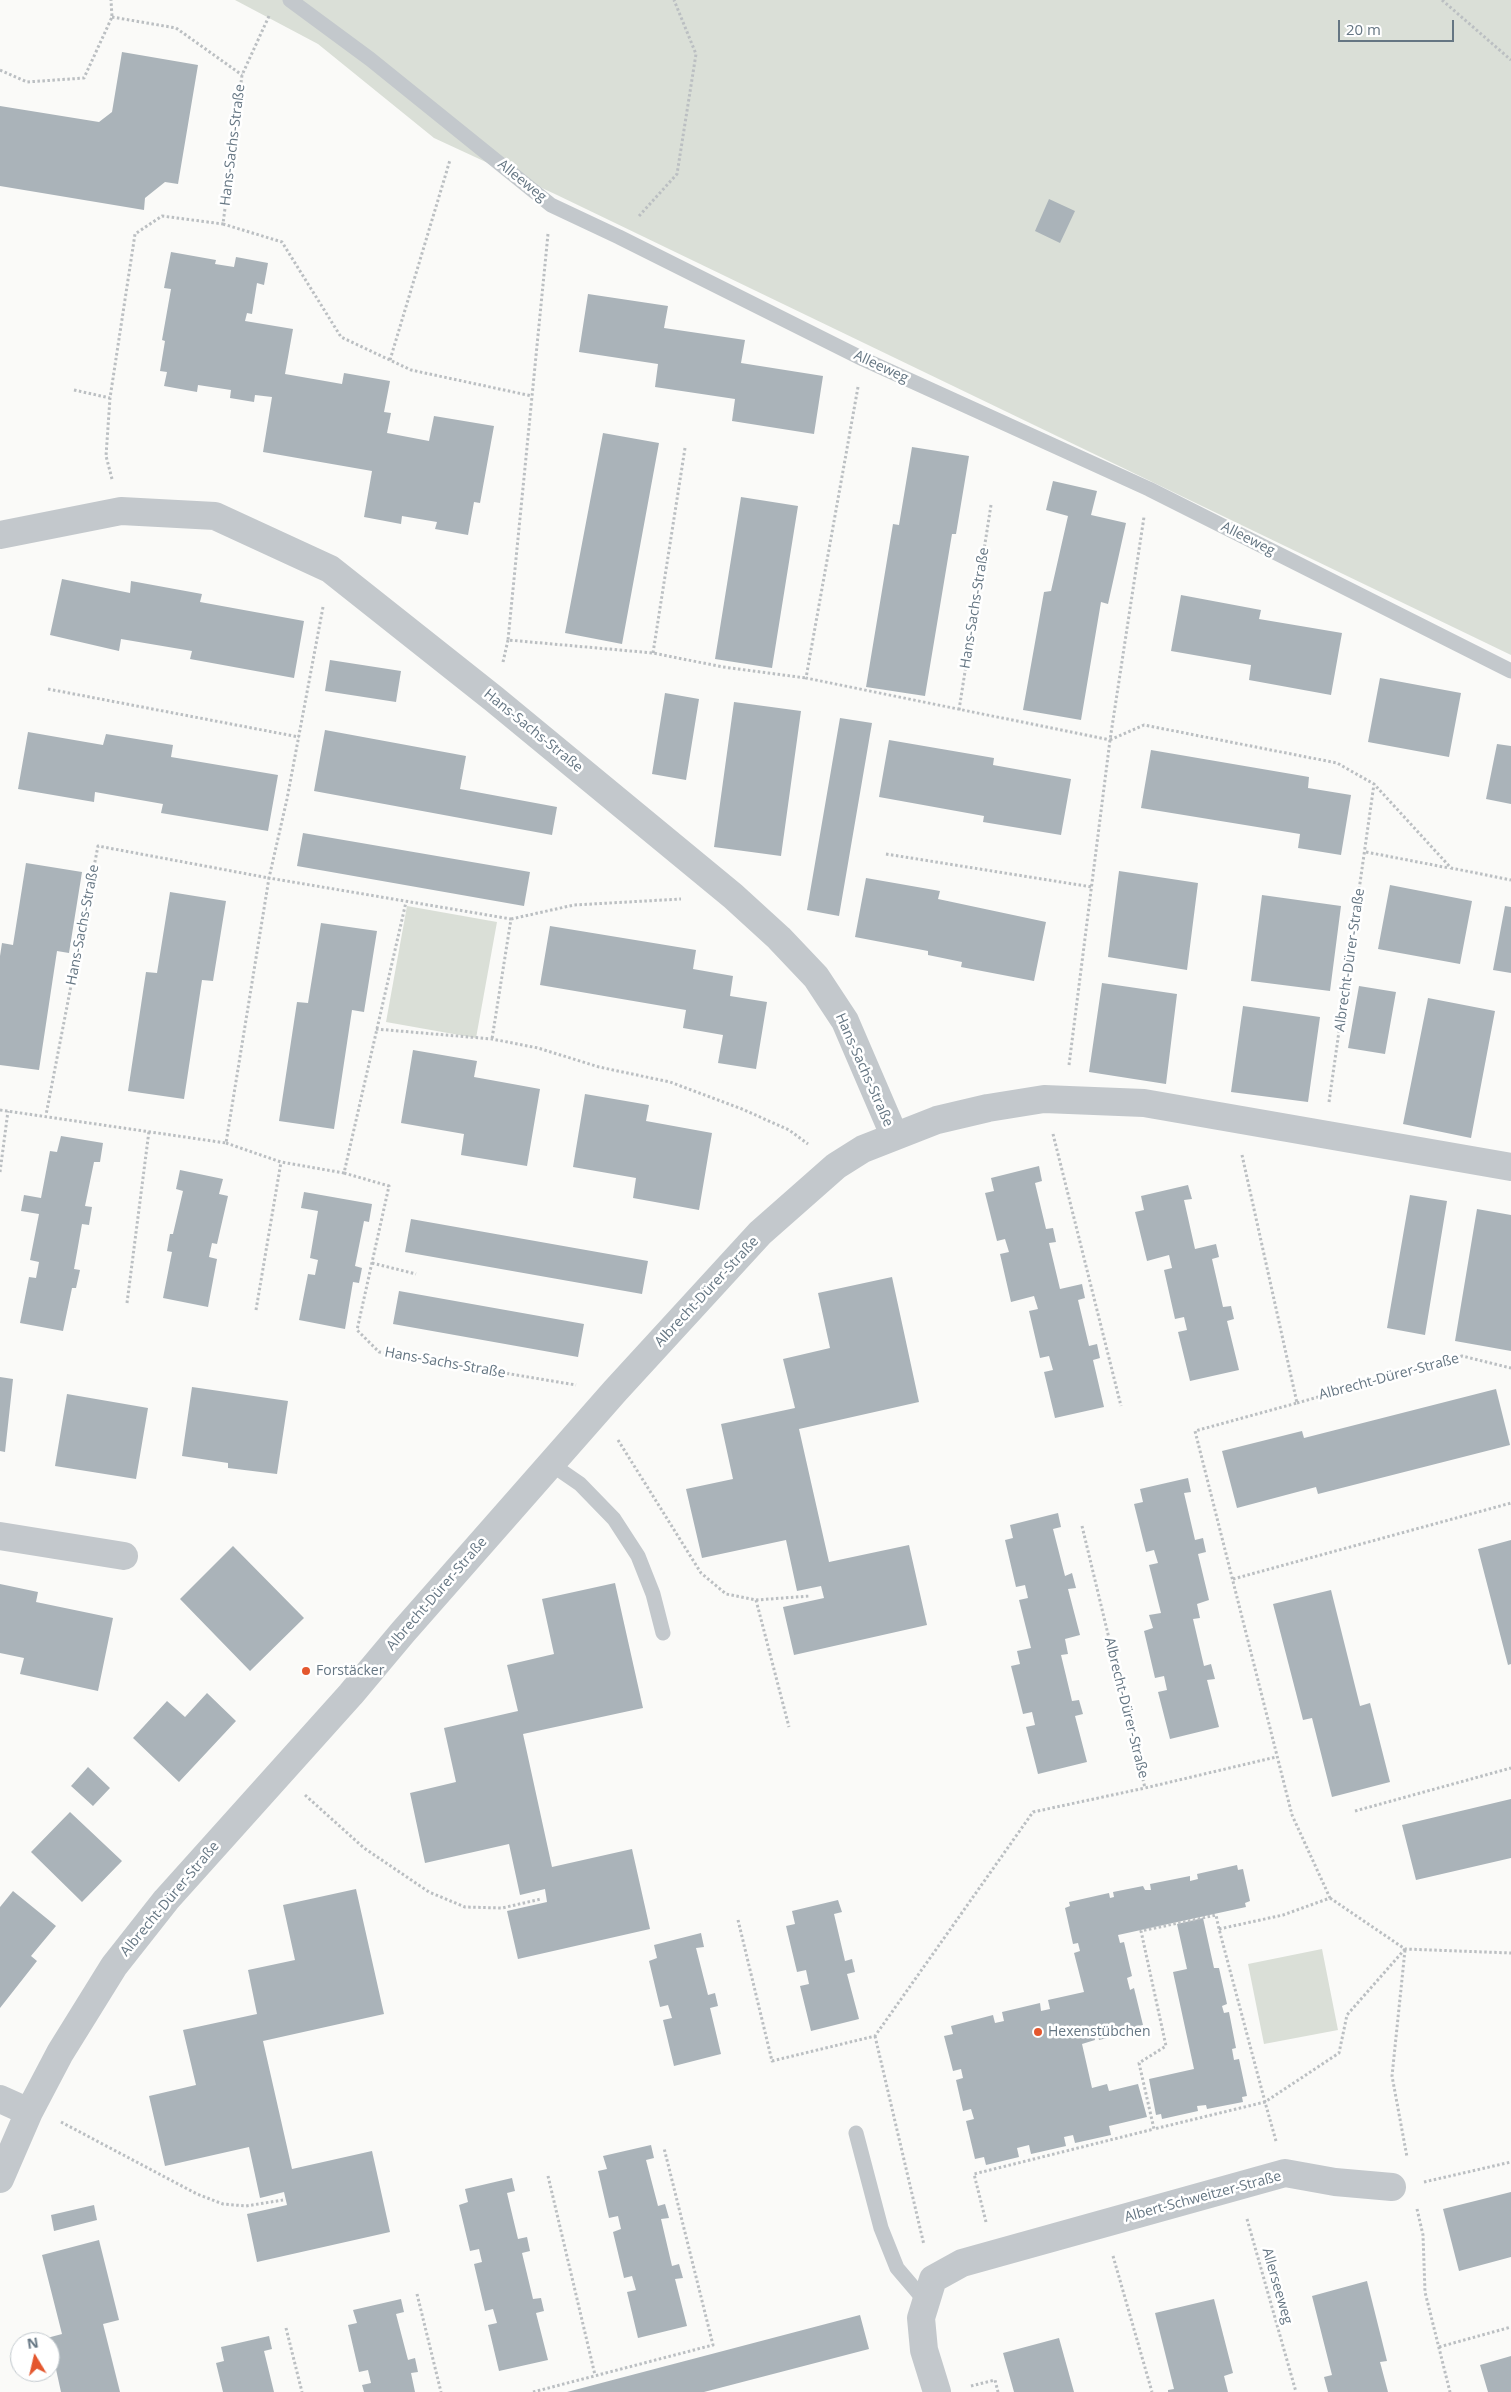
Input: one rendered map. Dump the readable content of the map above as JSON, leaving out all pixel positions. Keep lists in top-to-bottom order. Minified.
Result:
{"streets":{"street":["Hans-Sachs-Straße","Albrecht-Dürer-Straße","Albert-Schweitzer-Straße"],"lane":["Alleeweg"],"path":["Allerseeweg"]},"crossings":[["Hans-Sachs-Straße","Albrecht-Dürer-Straße"],["Albert-Schweitzer-Straße","Allerseeweg"]],"places":["Forstäcker","Hexenstübchen"],"scale_bar":"20 m","north":"top"}
